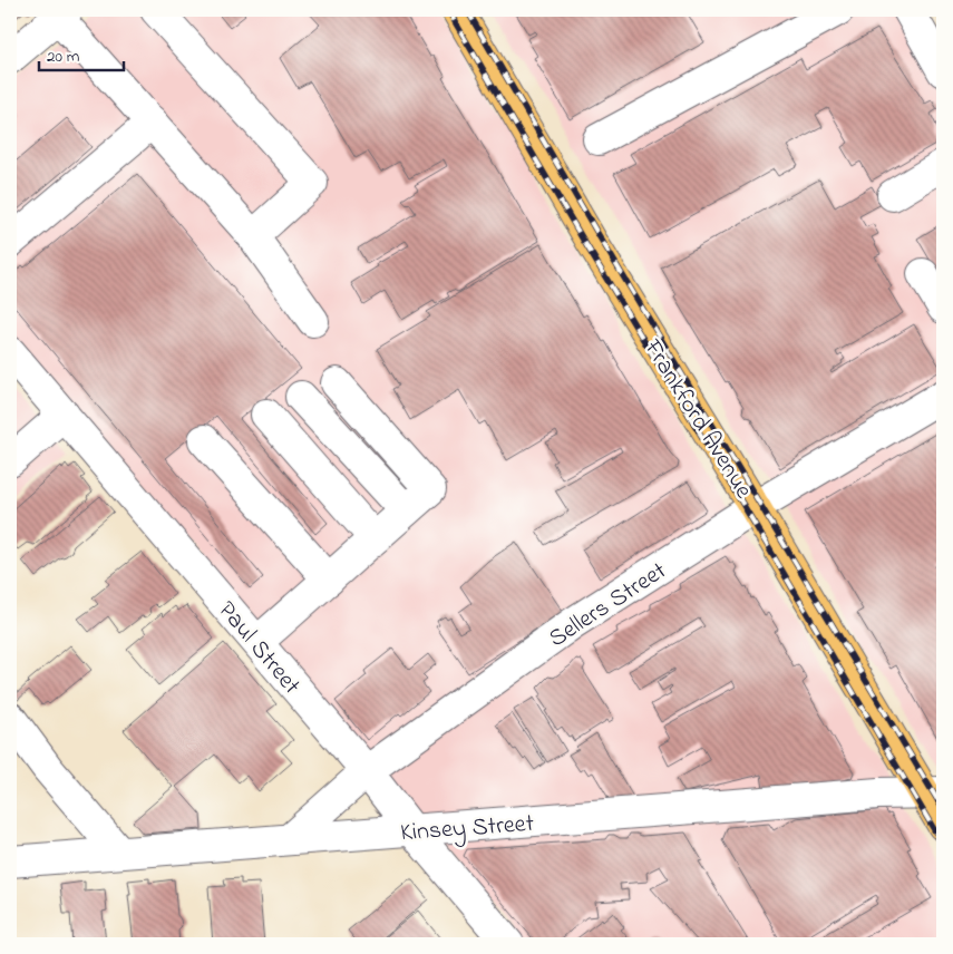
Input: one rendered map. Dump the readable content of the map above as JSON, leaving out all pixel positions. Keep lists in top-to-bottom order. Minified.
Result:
{"streets":{"main road":["Frankford Avenue"],"street":["Sellers Street","Paul Street","Kinsey Street"]},"crossings":[["Frankford Avenue","Sellers Street"],["Frankford Avenue","Kinsey Street"],["Sellers Street","Paul Street"],["Sellers Street","Kinsey Street"],["Paul Street","Kinsey Street"]],"scale_bar":"20 m"}
